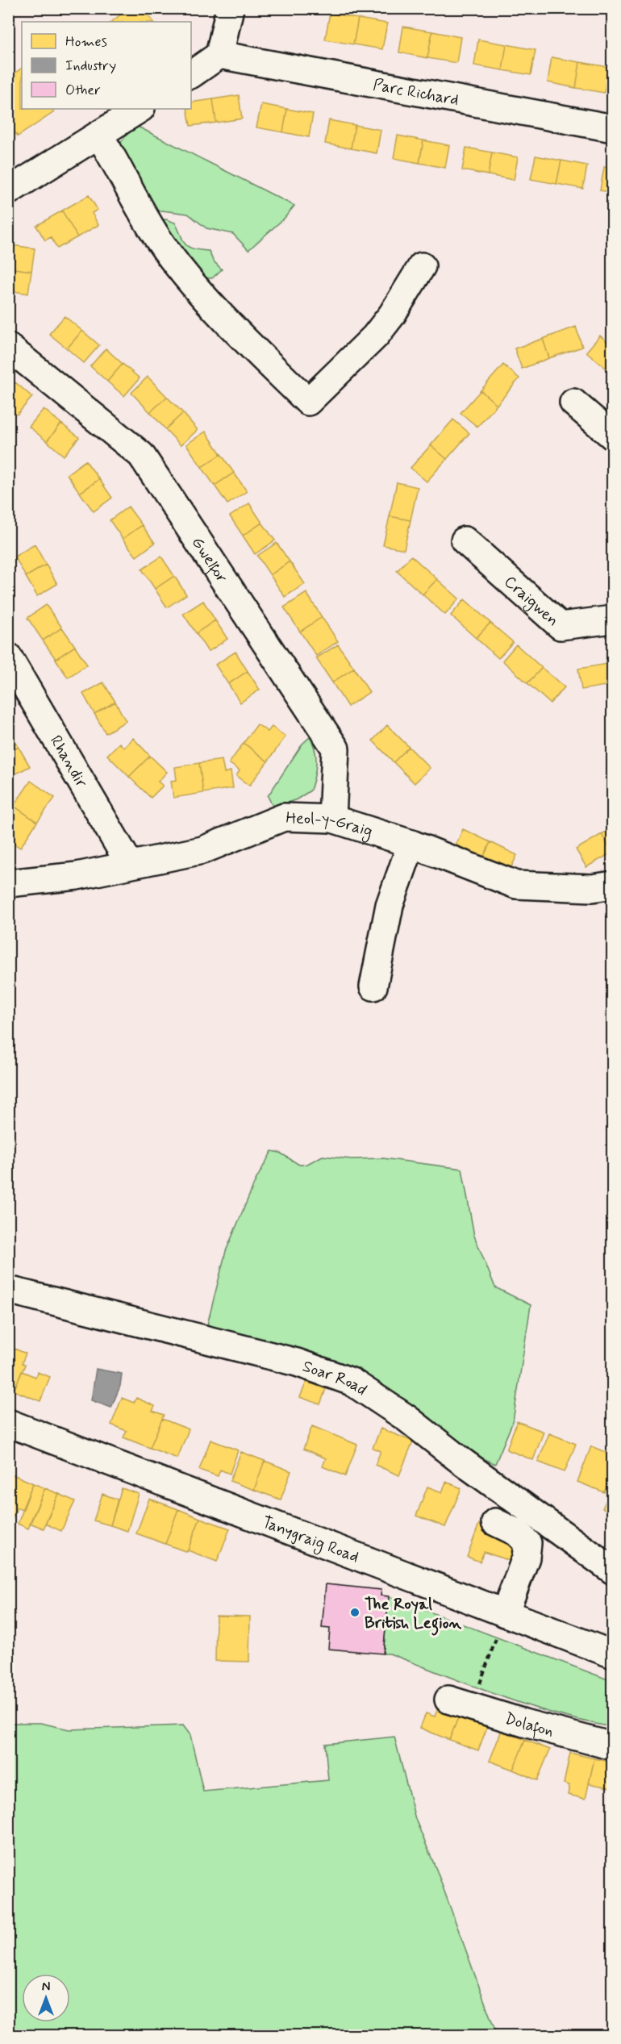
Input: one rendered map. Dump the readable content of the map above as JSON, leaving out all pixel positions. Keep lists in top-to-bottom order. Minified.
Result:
{"streets":{"street":["Parc Richard","Gwelfor","Craigwen","Rhandir","Heol-y-Graig","Soar Road","Tanygraig Road","Dolafon"]},"crossings":[["Gwelfor","Heol-y-Graig"],["Rhandir","Heol-y-Graig"]],"places":["The Royal British Legion"],"legend":["Homes","Industry","Other"],"north":"top"}
